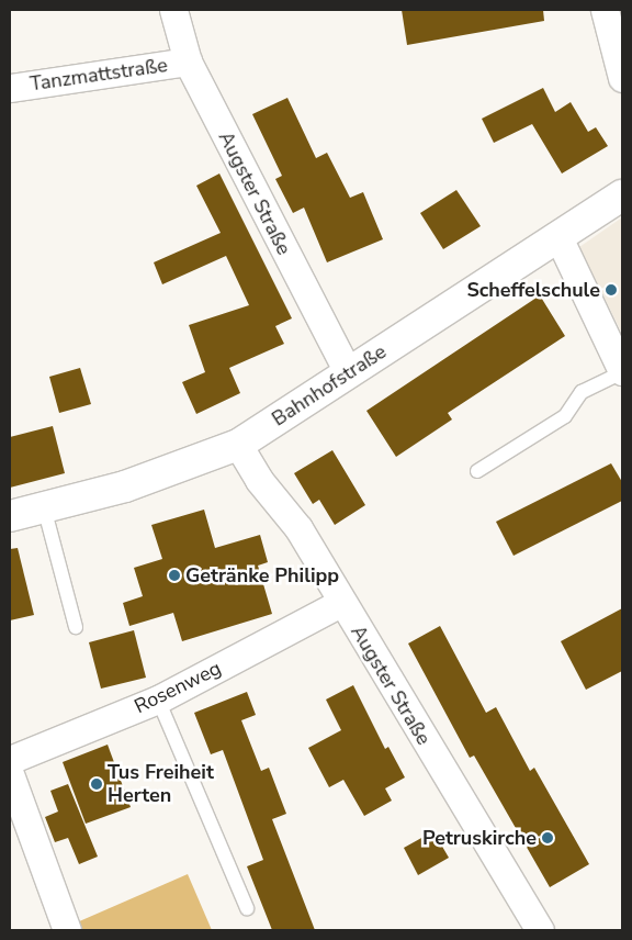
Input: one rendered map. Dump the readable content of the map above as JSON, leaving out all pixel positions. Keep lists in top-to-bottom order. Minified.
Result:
{"streets":{"street":["Tanzmattstraße","Augster Straße","Bahnhofstraße","Rosenweg"]},"crossings":[["Tanzmattstraße","Augster Straße"],["Augster Straße","Bahnhofstraße"],["Augster Straße","Rosenweg"]],"places":["Scheffelschule","Getränke Philipp","Tus Freiheit Herten","Petruskirche"]}
